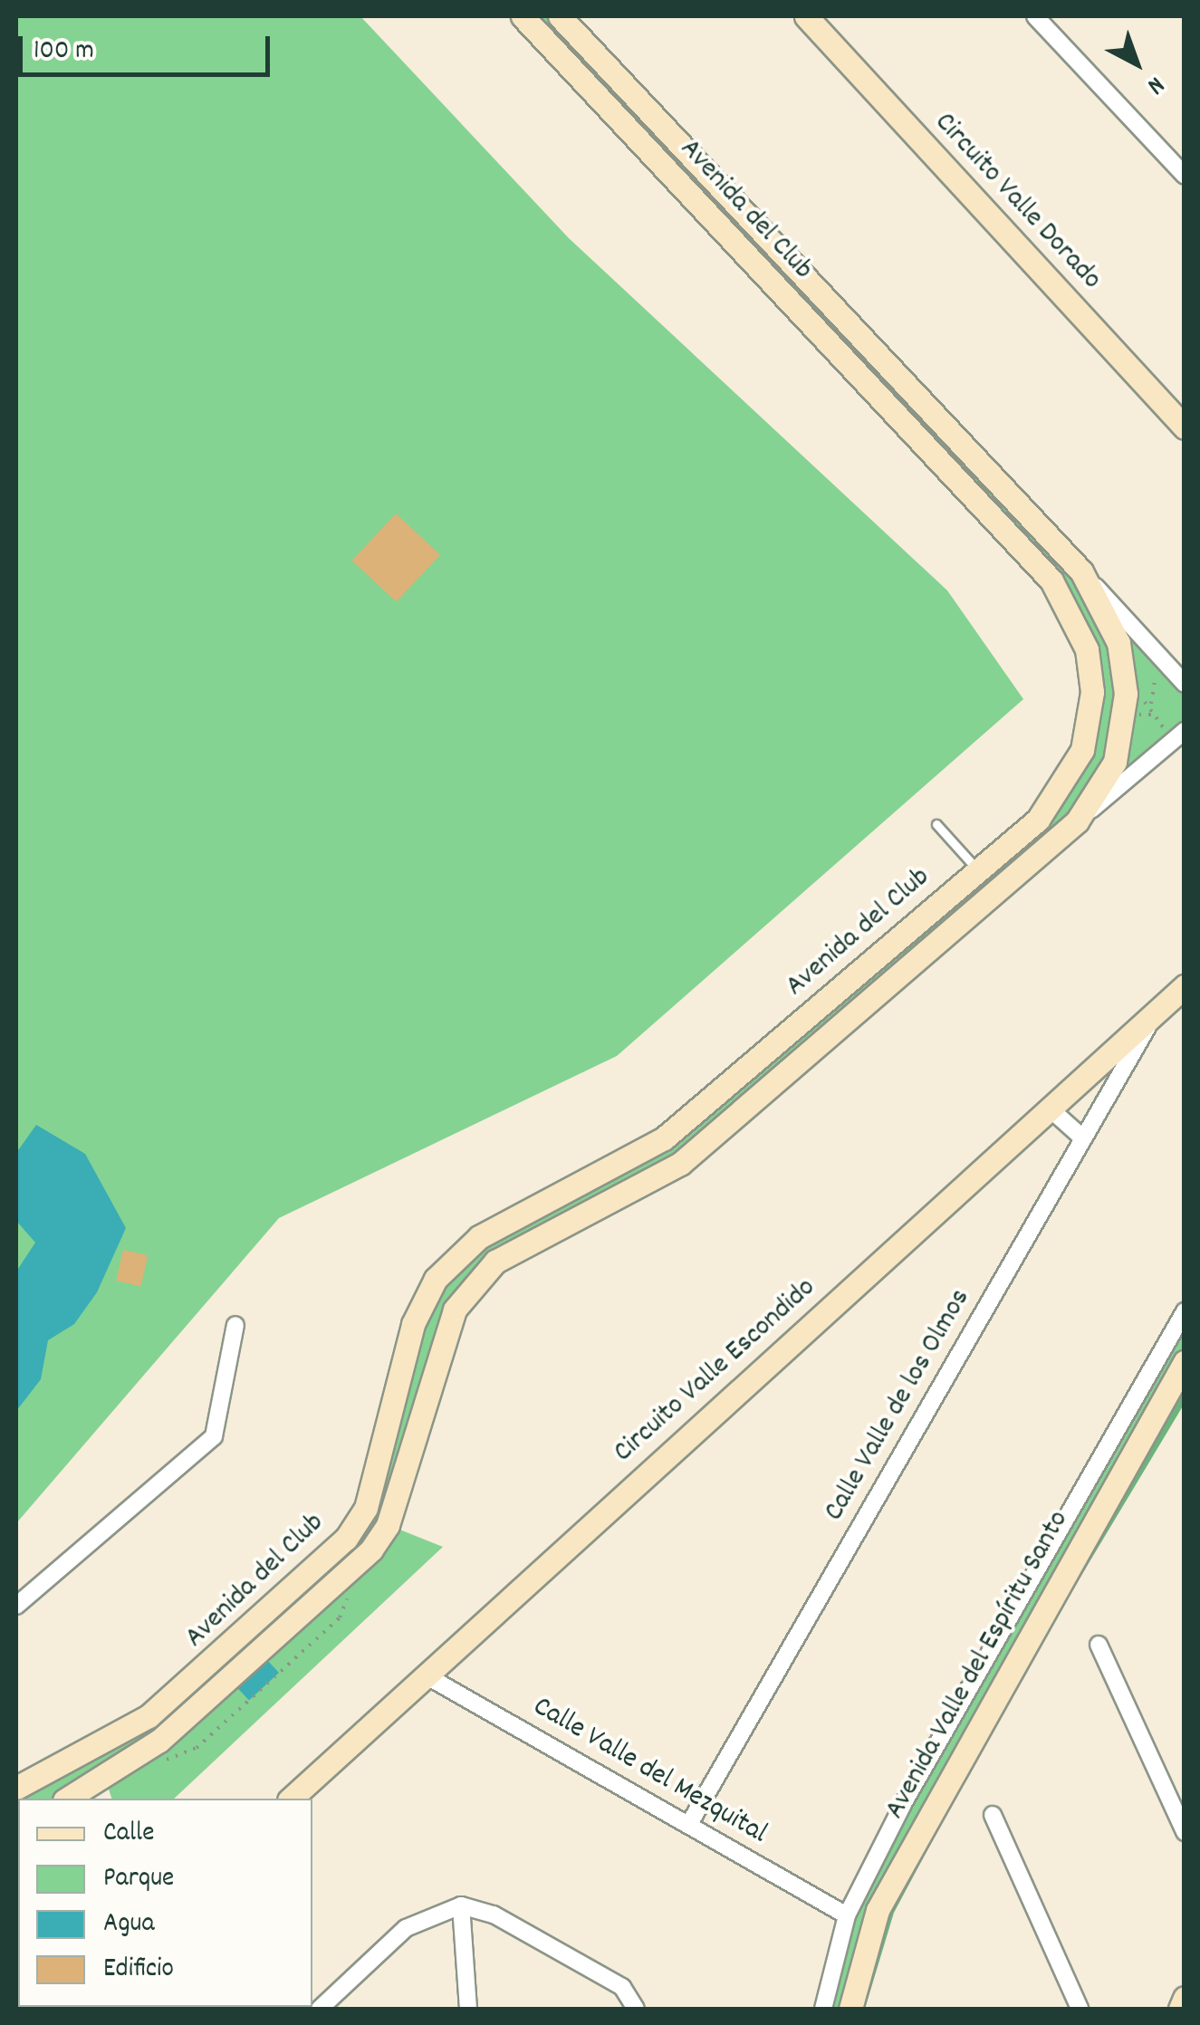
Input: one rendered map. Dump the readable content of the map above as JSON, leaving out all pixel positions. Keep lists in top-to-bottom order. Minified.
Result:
{"streets":{"street":["Circuito Valle Dorado","Avenida del Club","Circuito Valle Escondido","Calle Valle de los Olmos","Avenida Valle del Espíritu Santo","Calle Valle del Mezquital"]},"crossings":[["Circuito Valle Escondido","Calle Valle de los Olmos"],["Circuito Valle Escondido","Calle Valle del Mezquital"],["Calle Valle de los Olmos","Calle Valle del Mezquital"]],"legend":["Calle","Parque","Agua","Edificio"],"scale_bar":"100 m","north":"bottom right"}
